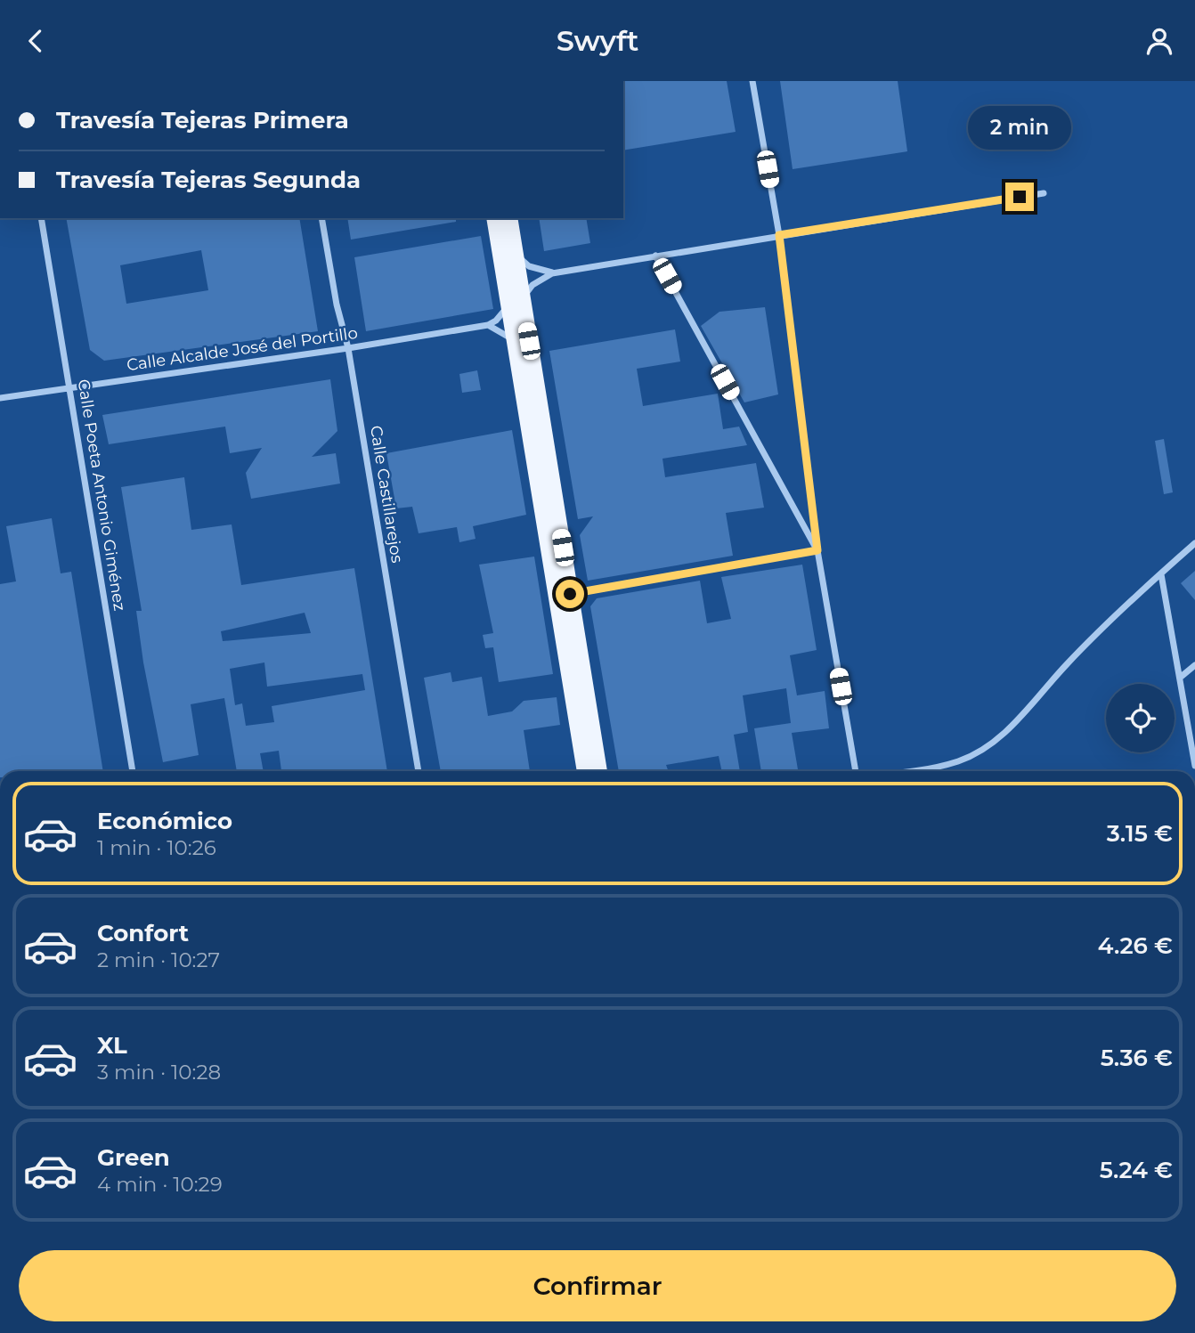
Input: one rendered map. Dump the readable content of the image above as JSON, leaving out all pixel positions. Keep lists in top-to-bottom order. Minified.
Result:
{"streets":{"street":["Calle Alcalde José del Portillo","Calle Castillarejos","Calle Poeta Antonio Giménez"]},"crossings":[["Calle Alcalde José del Portillo","Calle Castillarejos"],["Calle Alcalde José del Portillo","Calle Poeta Antonio Giménez"]],"page":{"header":"Swyft","banner":["Travesía Tejeras Primera","Travesía Tejeras Segunda"],"bubble":"2 min","list":[{"name":"Económico","note":"1 min · 10:26","value":"3.15 €"},{"name":"Confort","note":"2 min · 10:27","value":"4.26 €"},{"name":"XL","note":"3 min · 10:28","value":"5.36 €"},{"name":"Green","note":"4 min · 10:29","value":"5.24 €"}],"buttons":"Confirmar"}}
